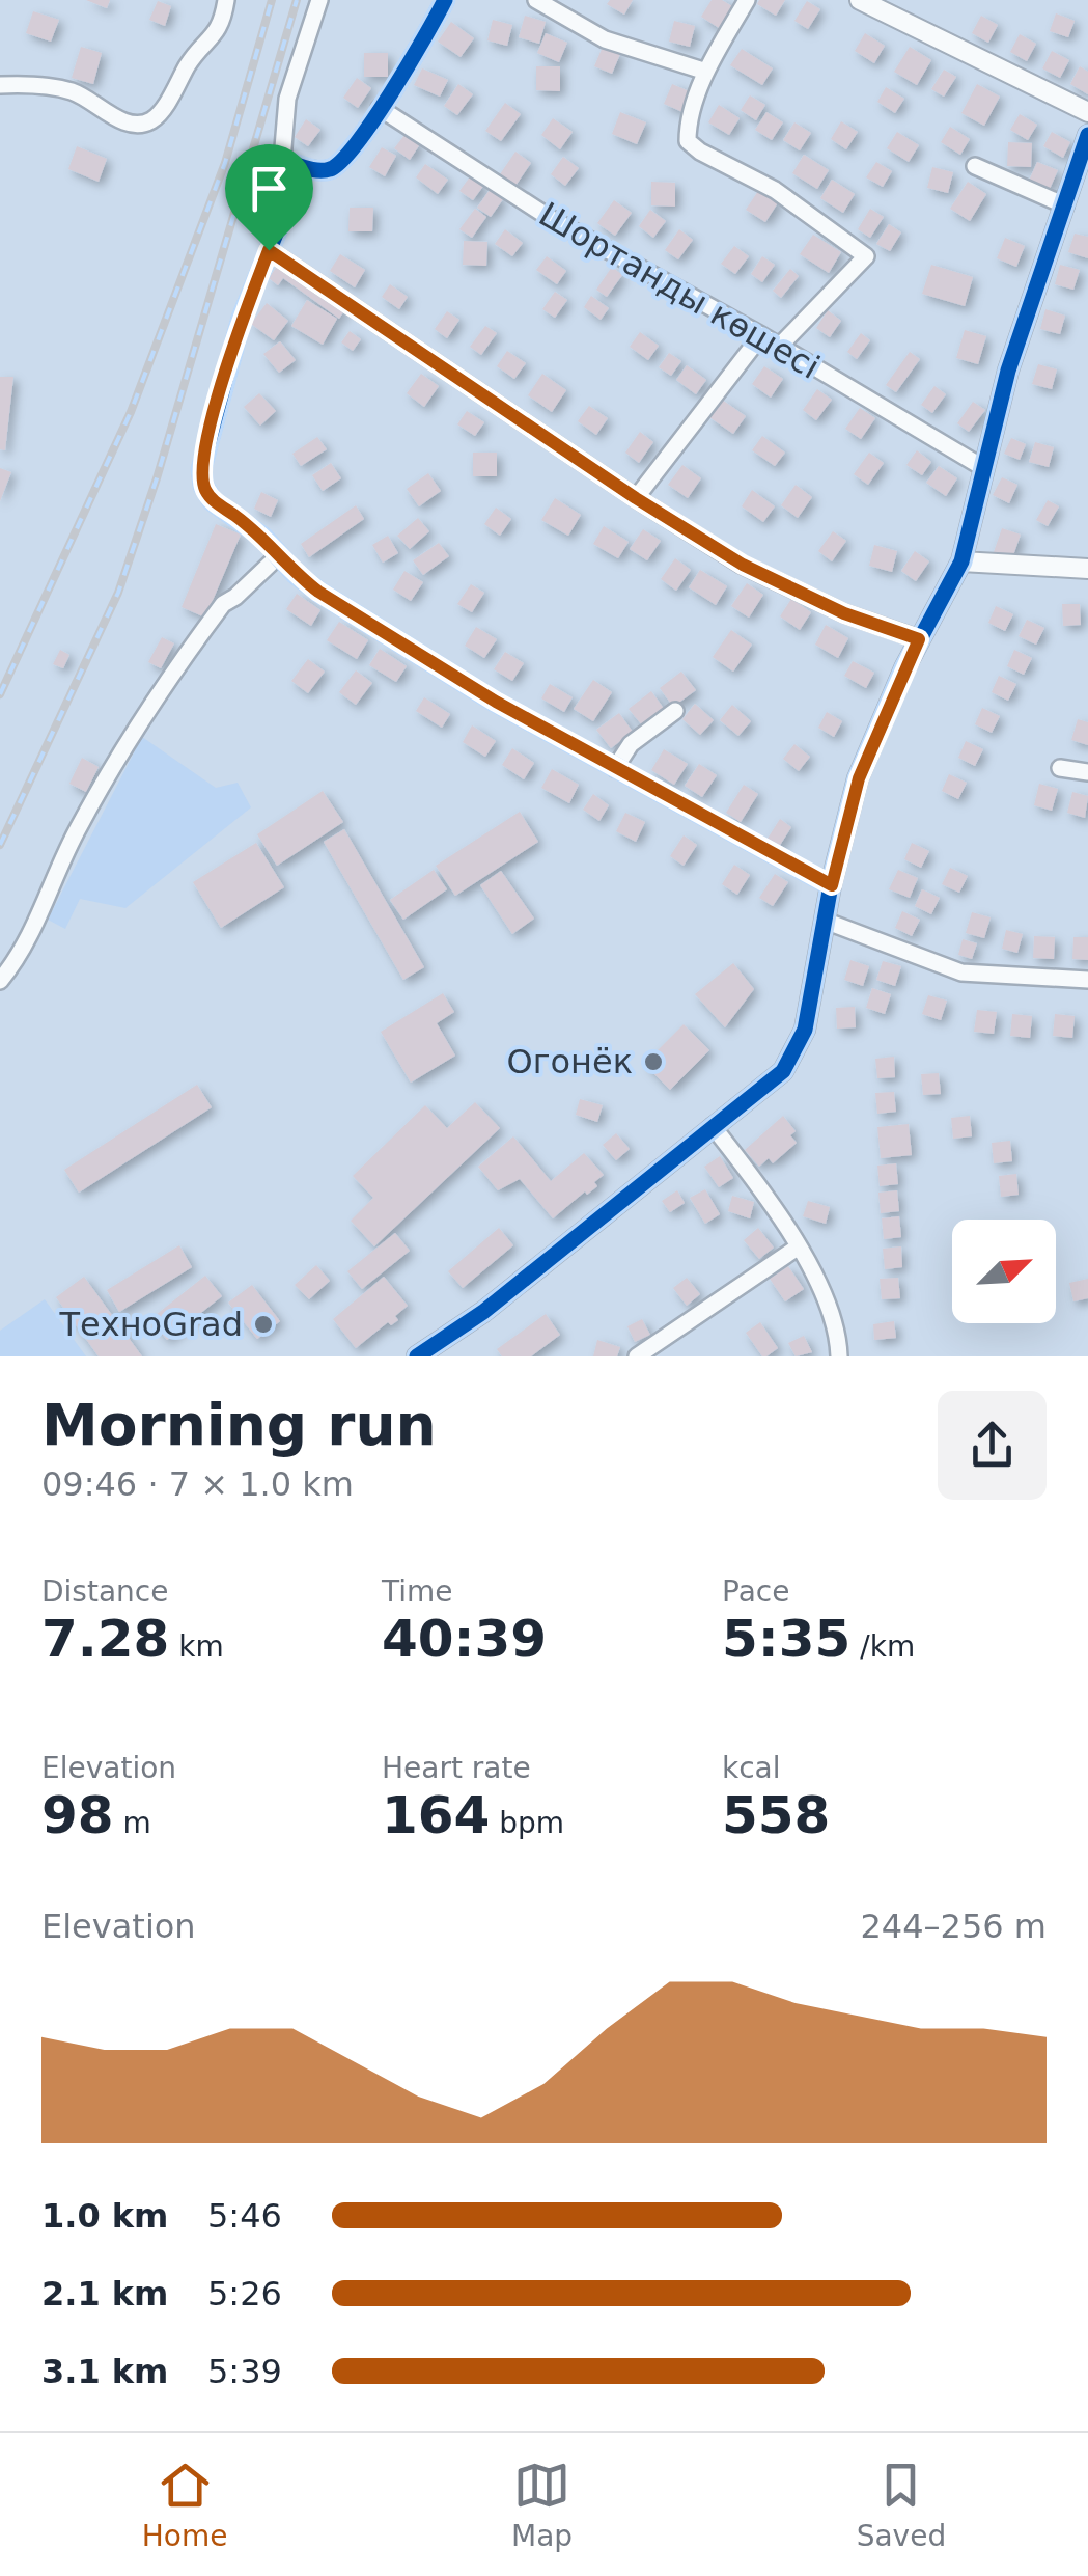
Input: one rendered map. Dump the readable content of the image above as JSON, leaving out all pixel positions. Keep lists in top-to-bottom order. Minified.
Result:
{"streets":{"street":["Шортанды көшесі"]},"places":["Огонёк","ТехноGrad"],"north":"top right","page":{"heading":["Morning run","09:46 · 7 × 1.0 km"],"stats":[["Distance","7.28 km"],["Time","40:39"],["Pace","5:35 /km"],["Elevation","98 m"],["Heart rate","164 bpm"],["kcal","558"]],"chart":["Elevation","244–256 m"],"list":[{"name":"1.0 km","note":"5:46"},{"name":"2.1 km","note":"5:26"},{"name":"3.1 km","note":"5:39"}],"tabs":["Home","Map","Saved"]}}
